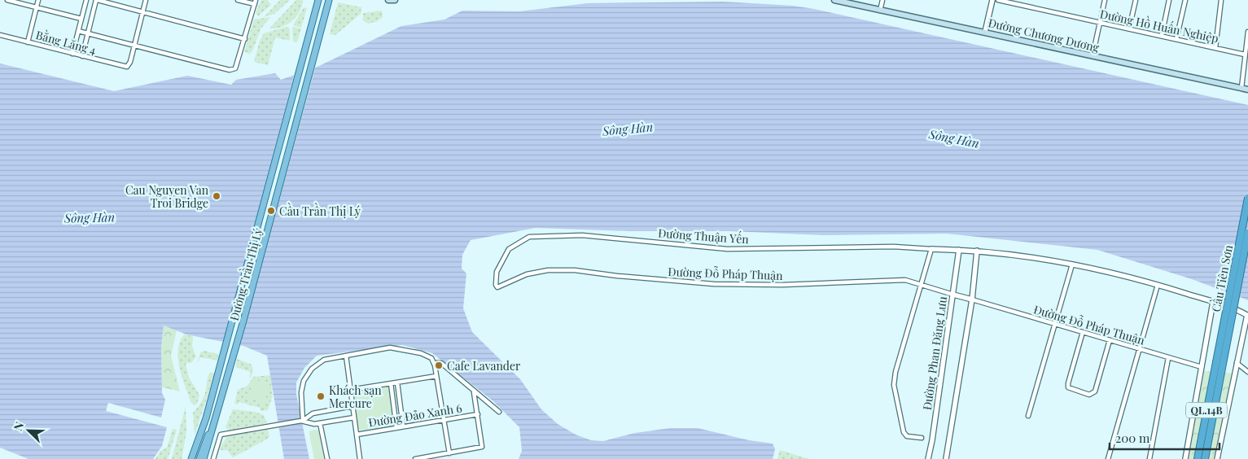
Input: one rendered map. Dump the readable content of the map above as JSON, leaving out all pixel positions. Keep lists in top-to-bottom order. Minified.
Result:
{"streets":{"highway":["Cầu Tiên Sơn","QL.14B"],"main road":["Đường Chương Dương","Đường Trần Thị Lý"],"street":["Đường Hồ Huấn Nghiệp","Bằng Lăng 4","Đường Thuận Yến","Đường Đỗ Pháp Thuận","Đường Phan Đăng Lưu","Đường Đảo Xanh 6"]},"crossings":[["Đường Thuận Yến","Đường Đỗ Pháp Thuận"],["Đường Đỗ Pháp Thuận","Đường Phan Đăng Lưu"],["Cầu Tiên Sơn","QL.14B"]],"water":["Sông Hàn"],"places":["Cau Nguyen Van Troi Bridge","Cầu Trần Thị Lý","Cafe Lavander","Khách sạn Mercure"],"scale_bar":"200 m","north":"top left"}
